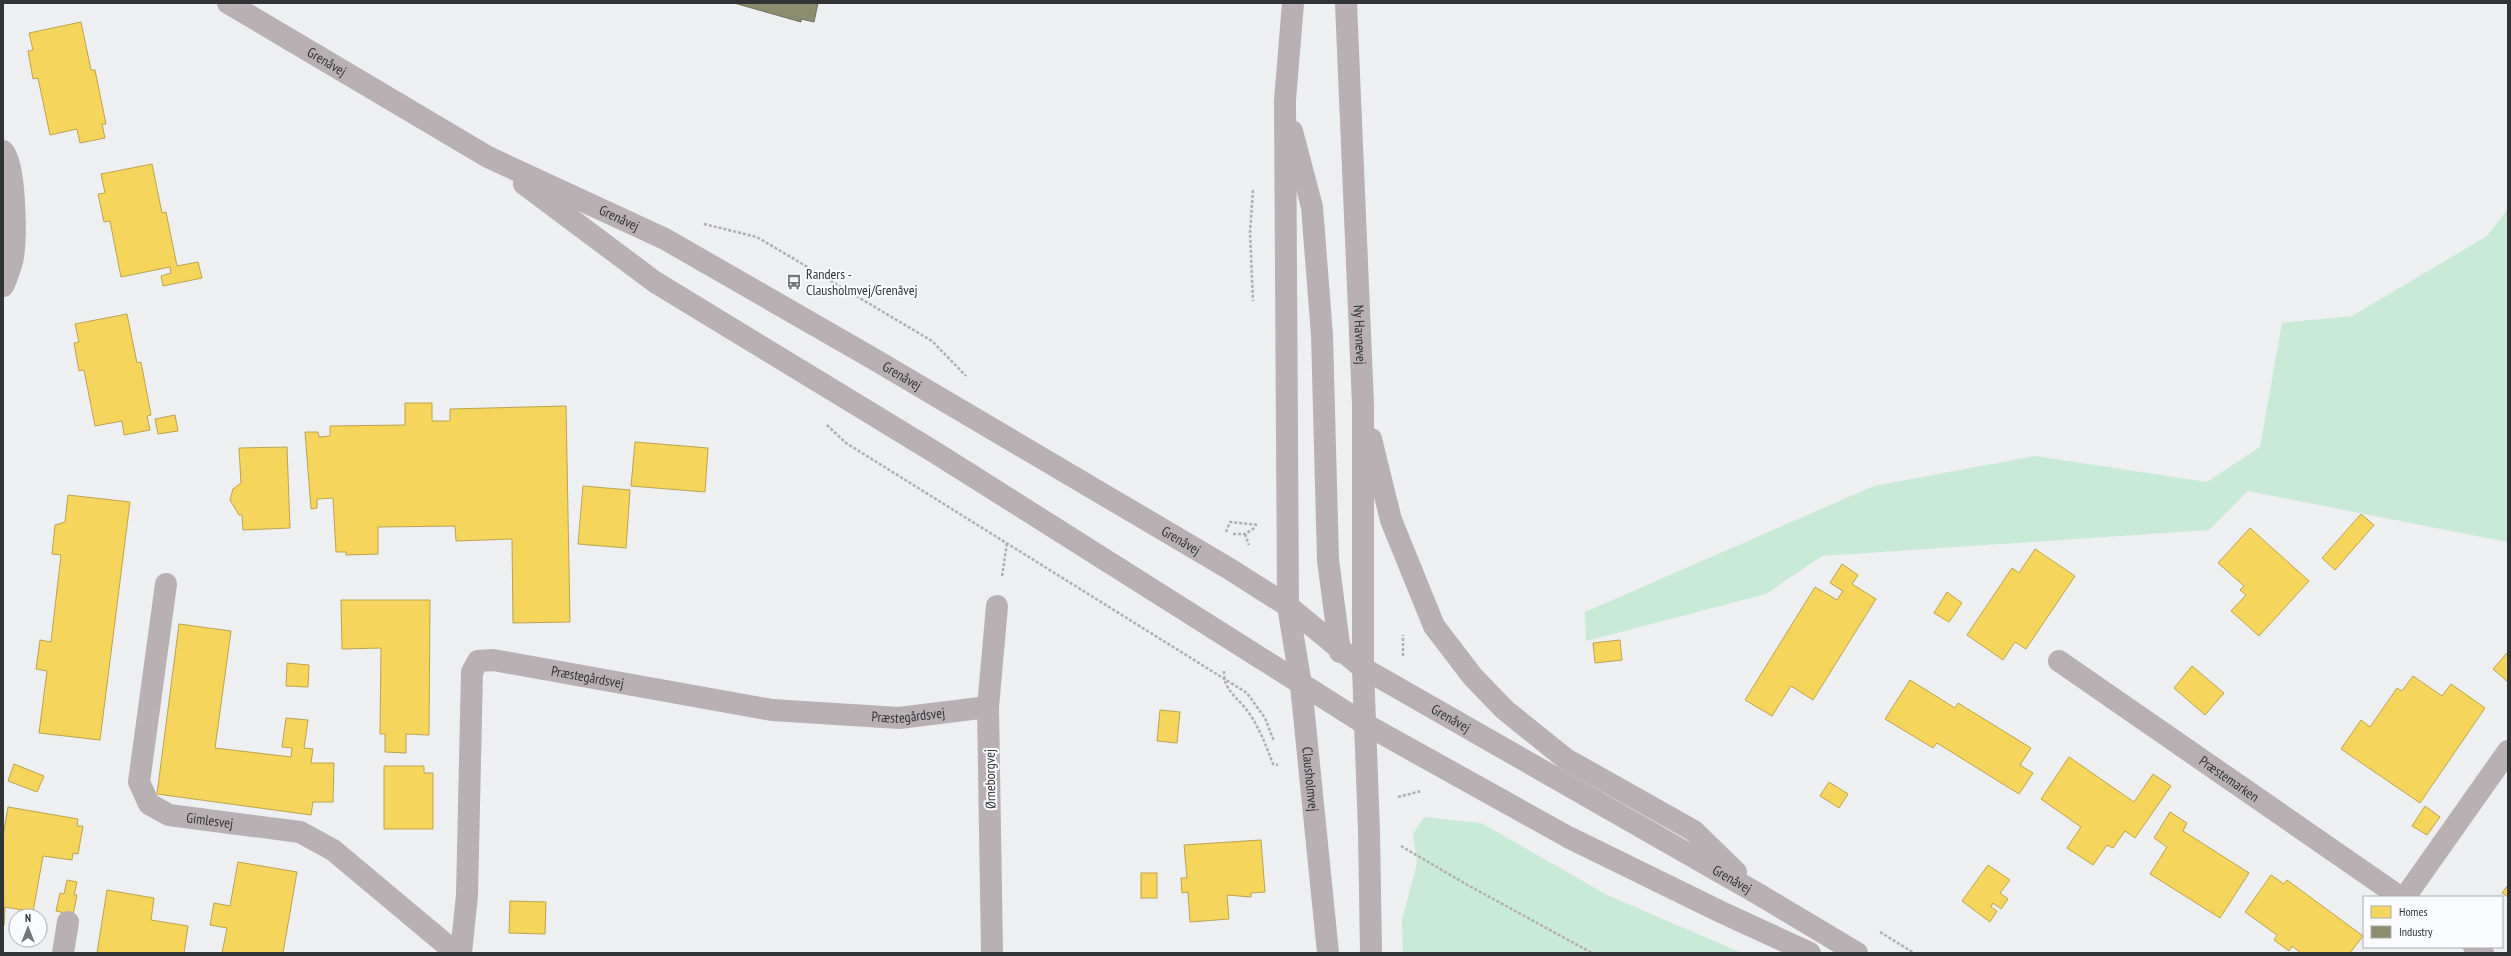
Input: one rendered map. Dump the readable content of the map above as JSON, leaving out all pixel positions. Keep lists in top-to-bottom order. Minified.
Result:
{"streets":{"street":["Grenåvej","Ny Havnevej","Præstegårdsvej","Ørneborgvej","Clausholmvej","Præstemarken","Gimlesvej"]},"crossings":[["Grenåvej","Ny Havnevej"],["Grenåvej","Clausholmvej"],["Præstegårdsvej","Ørneborgvej"]],"places":{"bus stop":["Randers - Clausholmvej/Grenåvej"]},"legend":["Homes","Industry"],"north":"top"}
